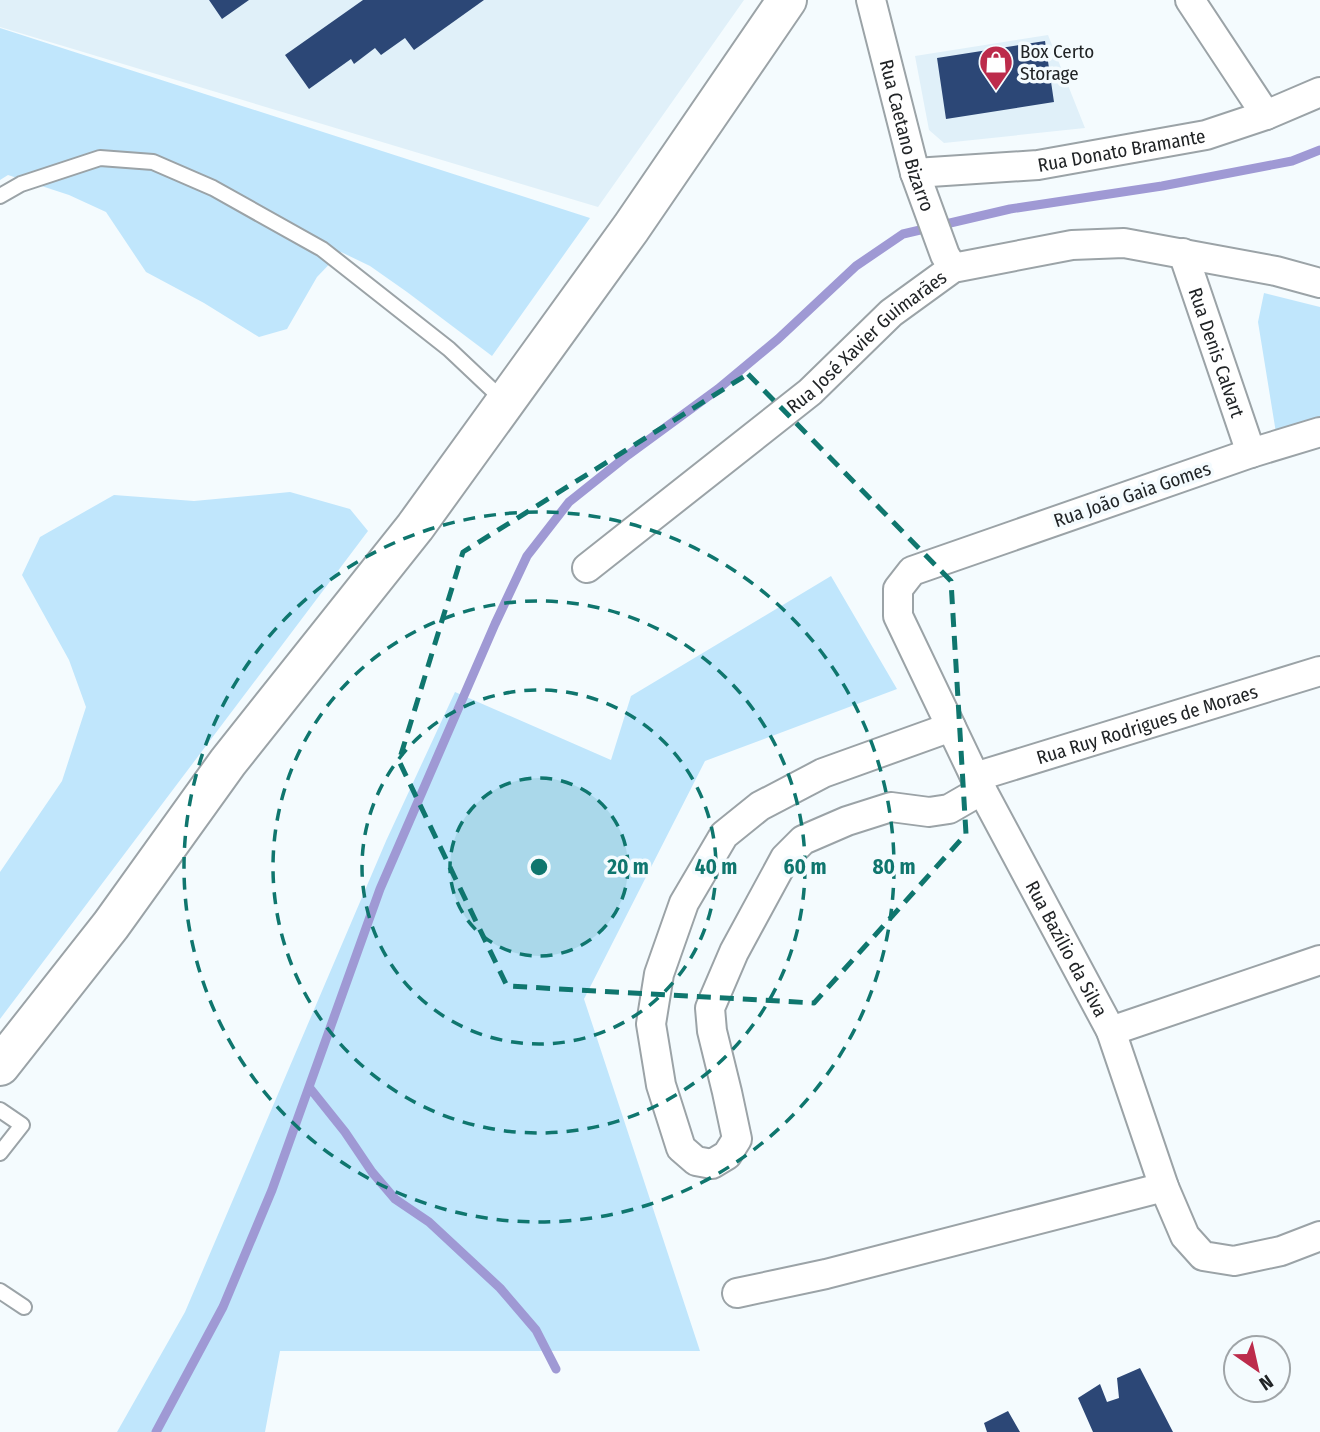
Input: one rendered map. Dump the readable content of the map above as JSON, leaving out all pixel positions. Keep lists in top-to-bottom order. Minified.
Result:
{"streets":{"street":["Rua Caetano Bizarro","Rua Donato Bramante","Rua José Xavier Guimarães","Rua Denis Calvart","Rua João Gaia Gomes","Rua Ruy Rodrigues de Moraes","Rua Bazílio da Silva"]},"crossings":[["Rua Caetano Bizarro","Rua Donato Bramante"],["Rua Caetano Bizarro","Rua José Xavier Guimarães"],["Rua José Xavier Guimarães","Rua Denis Calvart"],["Rua Denis Calvart","Rua João Gaia Gomes"],["Rua João Gaia Gomes","Rua Bazílio da Silva"],["Rua Ruy Rodrigues de Moraes","Rua Bazílio da Silva"]],"places":{"shop":["Box Certo Storage"]},"north":"bottom right","rings":["20 m","40 m","60 m","80 m"]}
